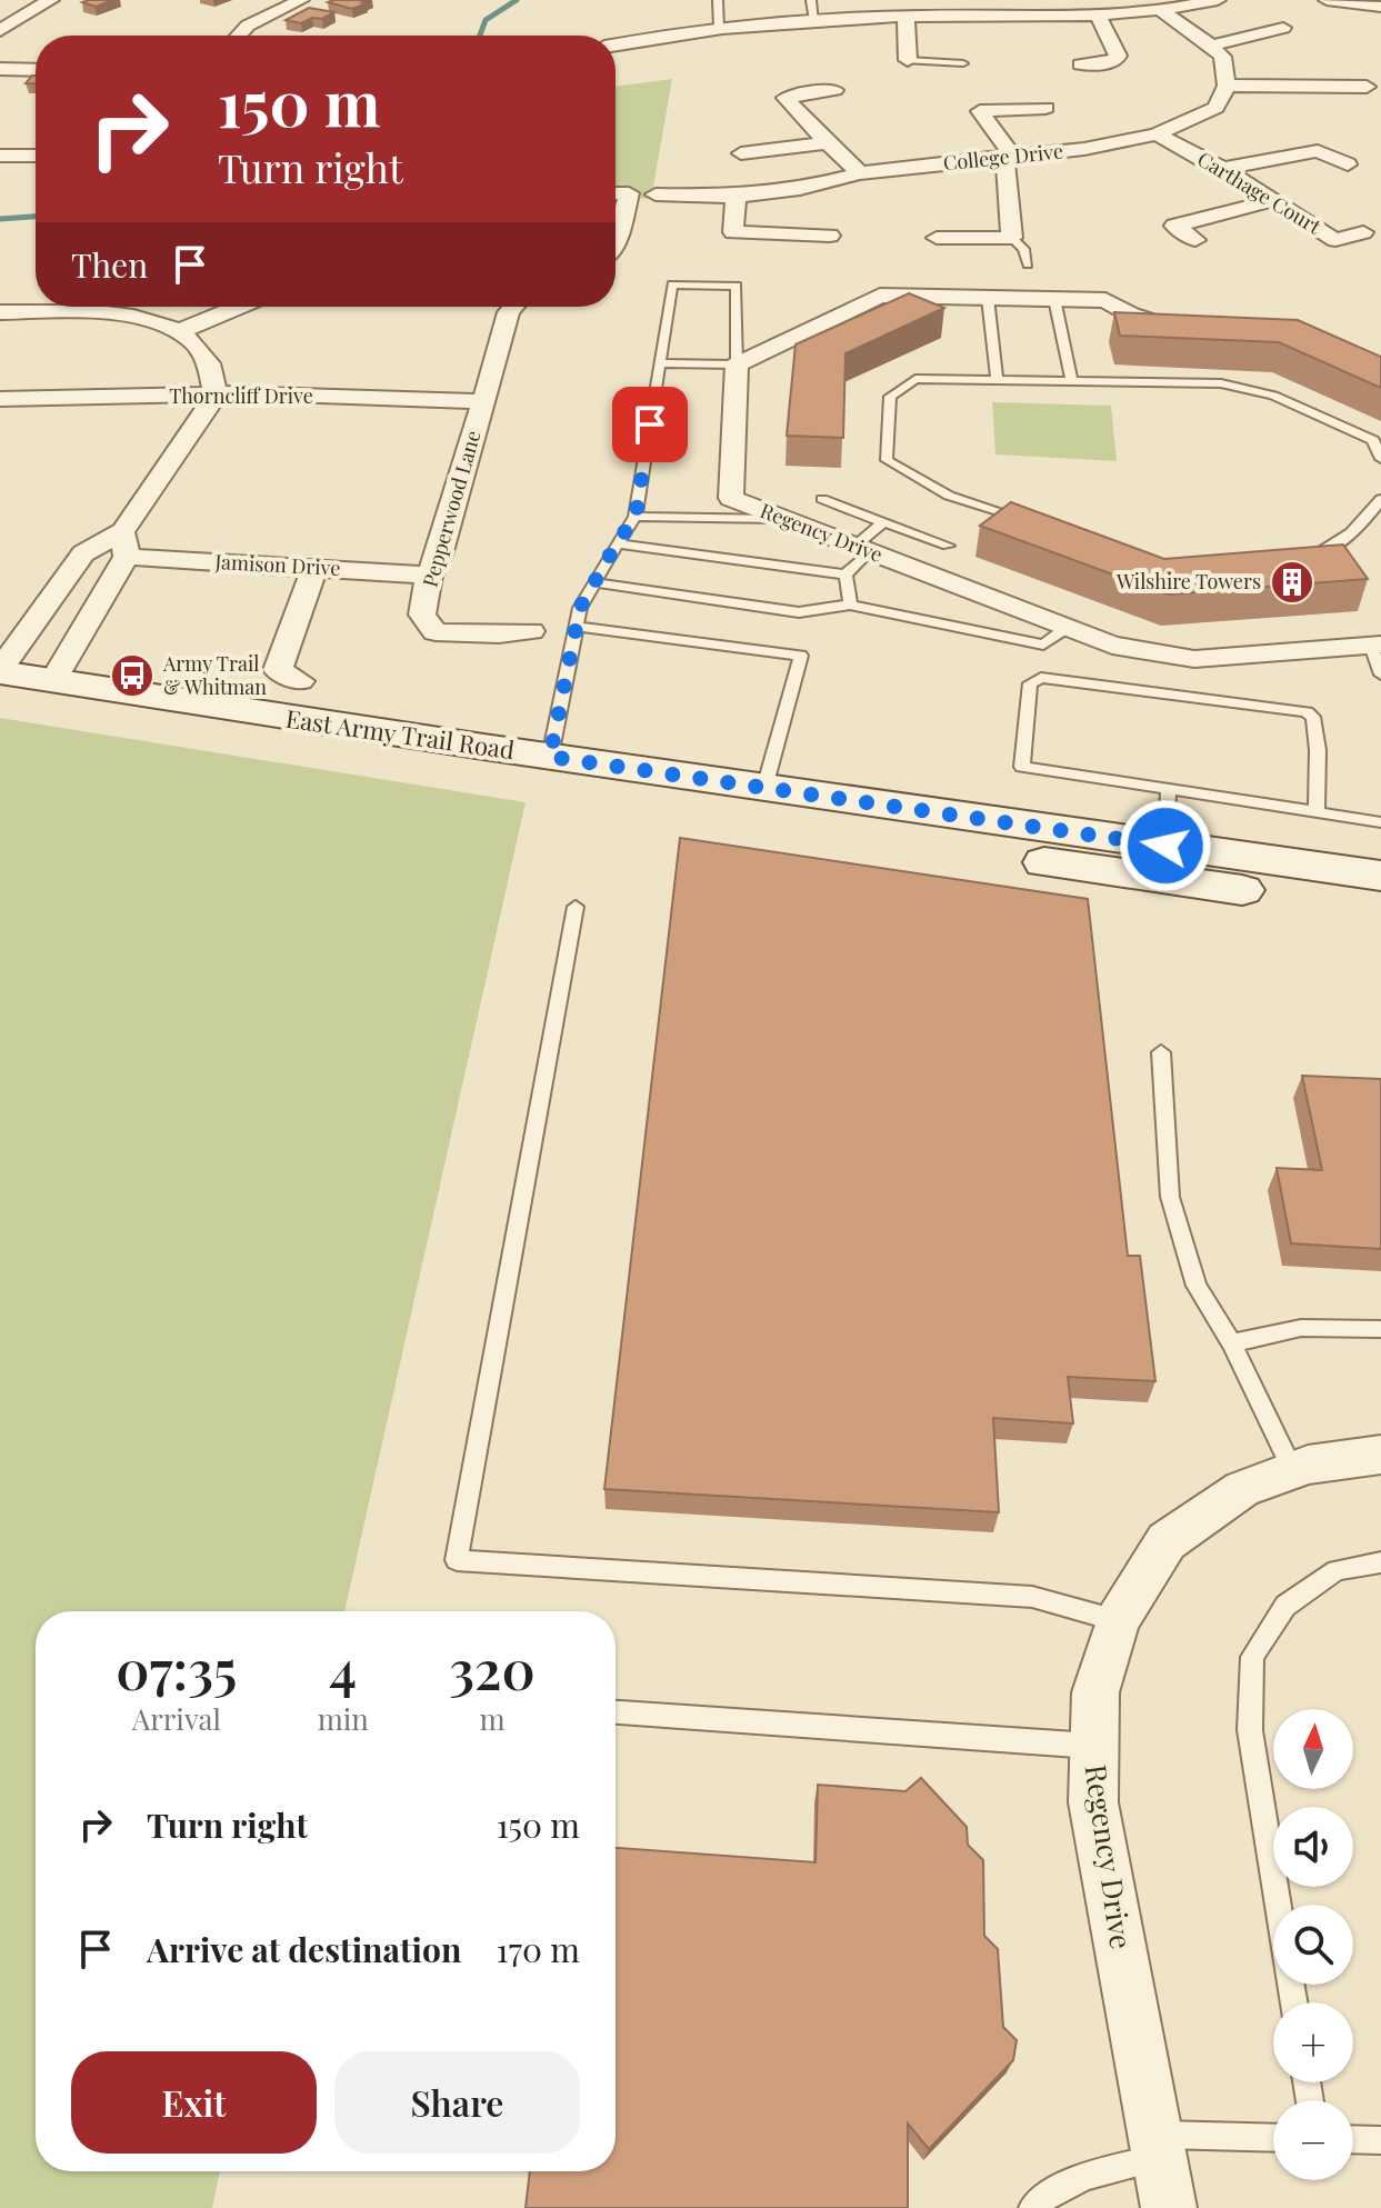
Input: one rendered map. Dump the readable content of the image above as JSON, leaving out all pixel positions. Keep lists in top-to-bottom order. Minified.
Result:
{"streets":{"main road":["East Army Trail Road"],"street":["College Drive","Carthage Court","Thorncliff Drive","Pepperwood Lane","Regency Drive","Jamison Drive"]},"crossings":[["College Drive","Carthage Court"],["Thorncliff Drive","Pepperwood Lane"],["Pepperwood Lane","Jamison Drive"]],"places":{"building":["Wilshire Towers"],"bus stop":["Army Trail & Whitman"]},"north":"top","page":{"turn":["150 m","Turn right"],"then":"Then","eta":["07:35","Arrival","4","min","320","m"],"map_buttons":["+","−"],"list":[{"name":"Turn right","value":"150 m"},{"name":"Arrive at destination","value":"170 m"}],"buttons":["Exit","Share"]}}
